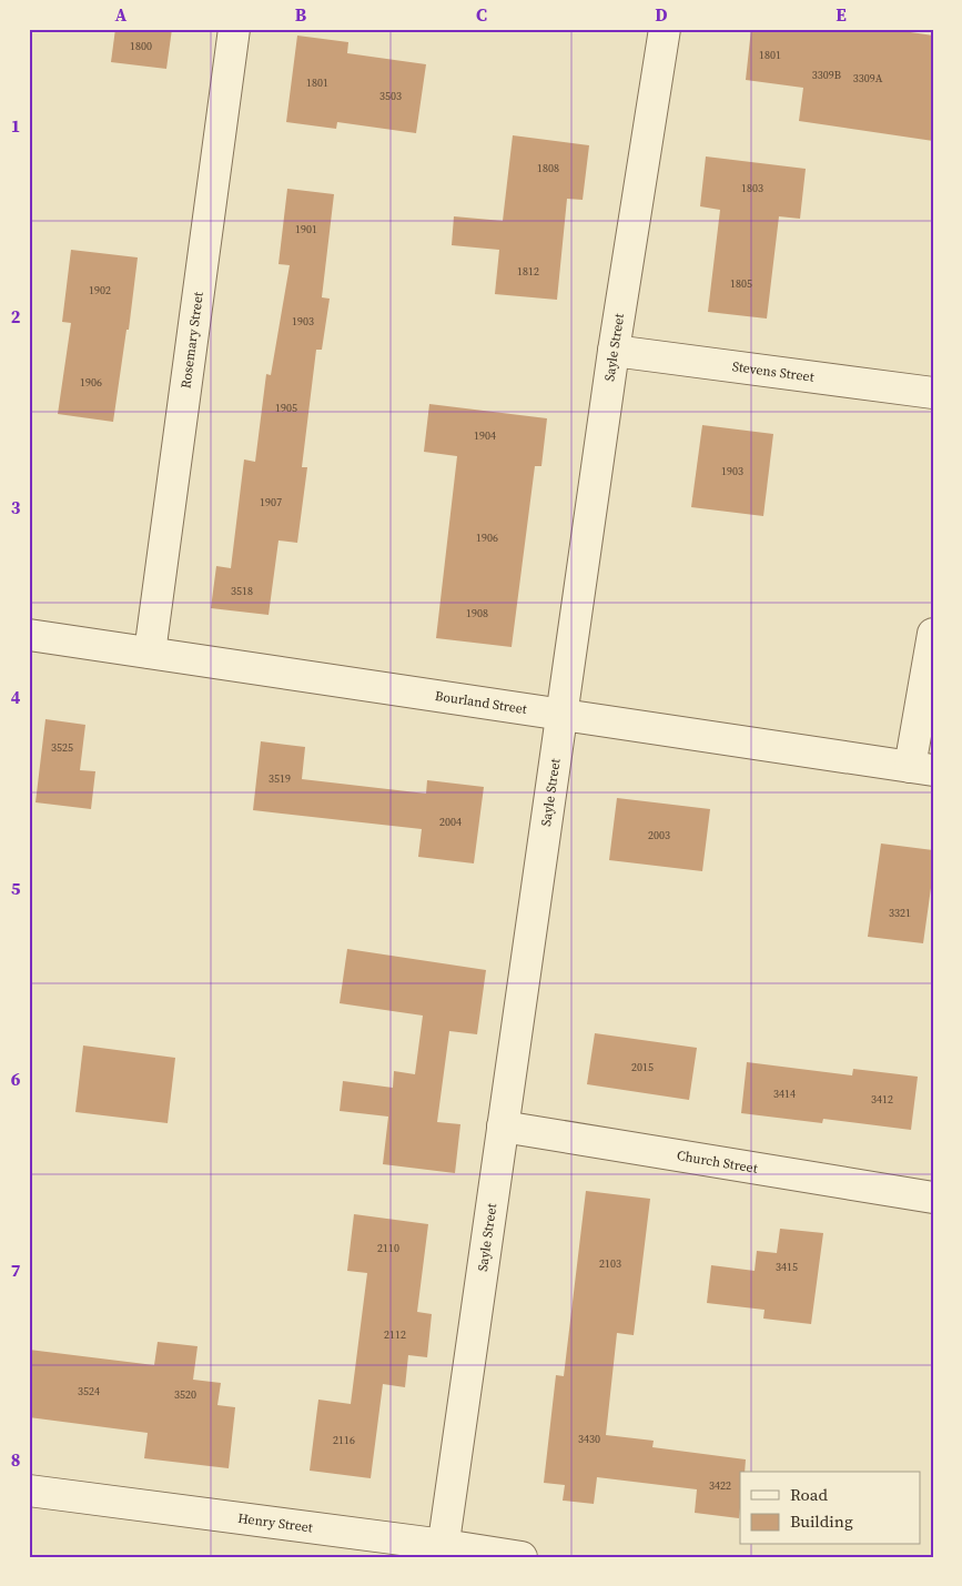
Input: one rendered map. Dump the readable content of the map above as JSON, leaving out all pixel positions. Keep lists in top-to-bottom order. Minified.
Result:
{"streets":{"street":["Rosemary Street","Sayle Street","Stevens Street","Bourland Street","Church Street","Henry Street"]},"crossings":[["Rosemary Street","Bourland Street"],["Sayle Street","Stevens Street"],["Sayle Street","Bourland Street"],["Sayle Street","Church Street"],["Sayle Street","Henry Street"]],"house_numbers":["1800","1801","3309B","3309A","1801","3503","1808","1803","1901","1812","1805","1902","1903","1906","1905","1904","1903","1907","1906","3518","1908","3525","3519","2004","2003","3321","2015","3414","3412","2110","2103","3415","2112","3524","3520","3430","2116","3422"],"legend":["Road","Building"],"grid":{"columns":["A","B","C","D","E"],"rows":["1","2","3","4","5","6","7","8"]}}
